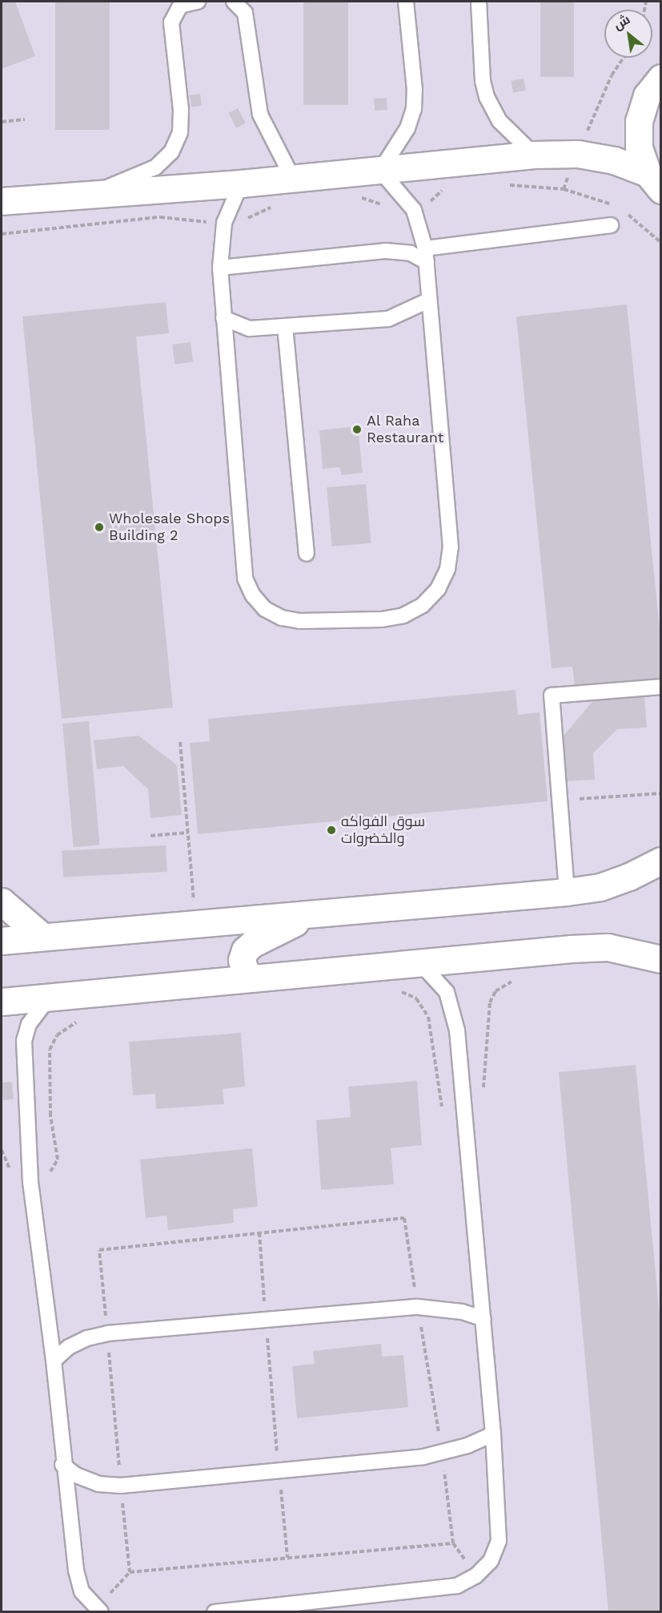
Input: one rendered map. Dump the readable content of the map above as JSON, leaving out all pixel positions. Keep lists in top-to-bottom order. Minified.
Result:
{"places":["Al Raha Restaurant","Wholesale Shops Building 2","سوق الفواكه والخضروات"],"north":"top left"}
